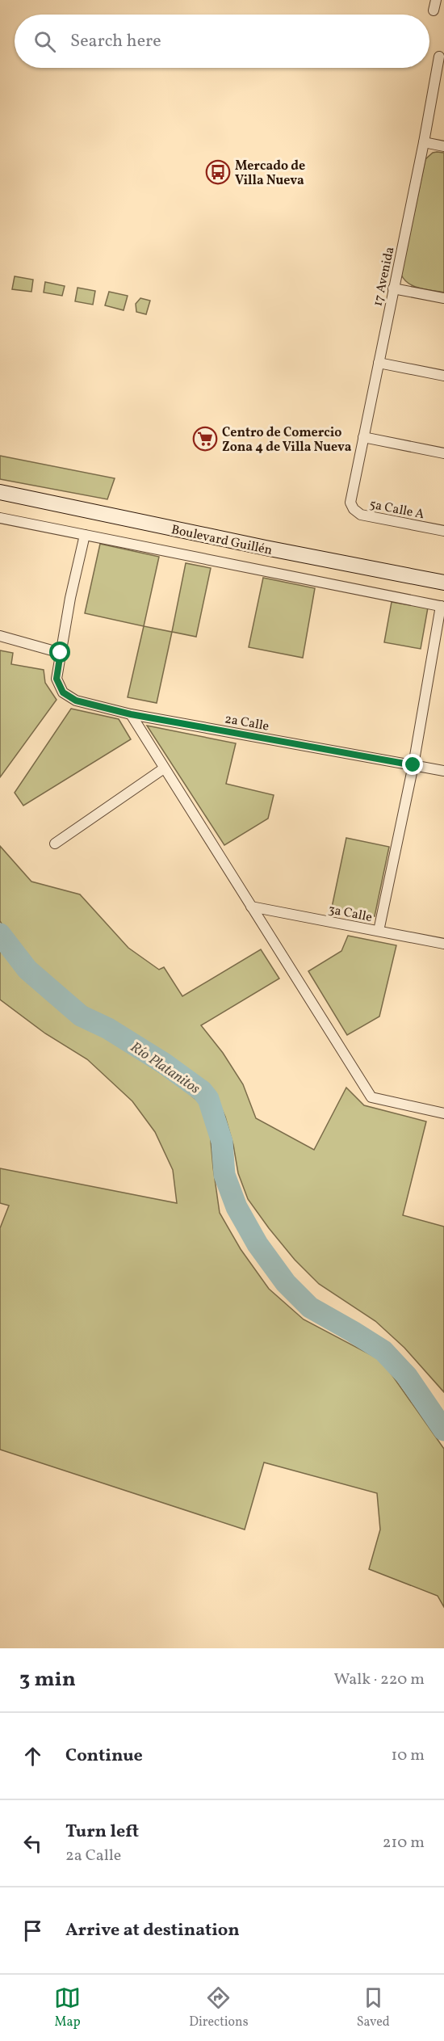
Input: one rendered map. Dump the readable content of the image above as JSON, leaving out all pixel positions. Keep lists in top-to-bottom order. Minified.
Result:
{"streets":{"main road":["Boulevard Guillén"],"street":["17 Avenida","5a Calle A","2a Calle","3a Calle"]},"crossings":[["17 Avenida","5a Calle A"]],"water":["Río Platanitos"],"places":{"bus stop":["Mercado de Villa Nueva"],"supermarket":["Centro de Comercio Zona 4 de Villa Nueva"]},"page":{"search":"Search here","heading":["3 min","Walk · 220 m"],"list":[["Continue","10 m"],["Turn left","2a Calle","210 m"],"Arrive at destination"],"nav":["Map","Directions","Saved"]}}
